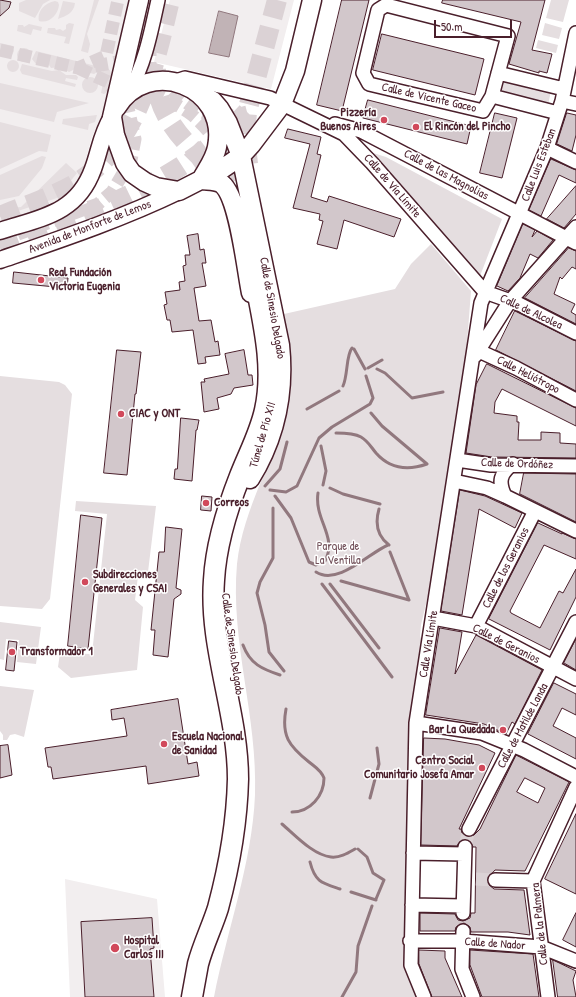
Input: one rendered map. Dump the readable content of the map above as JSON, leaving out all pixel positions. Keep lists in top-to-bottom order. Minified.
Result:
{"streets":{"main road":["Avenida de Monforte de Lemos","Calle de Sinesio Delgado","Túnel de Pío XII"],"street":["Calle de Vicente Gaceo","Calle Luis Esteban","Calle de las Magnolias","Calle de Vía Límite","Calle de Alcolea","Calle Heliótropo","Calle de Ordóñez","Calle de los Geranios","Calle Vía Límite","Calle de Geranios","Calle de Matilde Landa","Calle de la Palmera","Calle de Nador"]},"crossings":[["Calle de Vicente Gaceo","Calle Luis Esteban"],["Calle Luis Esteban","Calle de las Magnolias"],["Calle Luis Esteban","Calle de Vía Límite"],["Calle Luis Esteban","Calle de Alcolea"],["Calle Luis Esteban","Calle Vía Límite"],["Calle de las Magnolias","Calle de Vía Límite"],["Calle de Vía Límite","Avenida de Monforte de Lemos"],["Calle de Vía Límite","Calle de Sinesio Delgado"],["Calle de Vía Límite","Calle de Alcolea"],["Calle de Vía Límite","Calle Vía Límite"],["Avenida de Monforte de Lemos","Calle de Sinesio Delgado"],["Calle de Sinesio Delgado","Túnel de Pío XII"],["Calle de Alcolea","Calle Vía Límite"],["Calle Heliótropo","Calle Vía Límite"],["Calle de Ordóñez","Calle Vía Límite"],["Calle de los Geranios","Calle de Geranios"],["Calle Vía Límite","Calle de Geranios"],["Calle Vía Límite","Calle de Nador"],["Calle de Geranios","Calle de Matilde Landa"],["Calle de la Palmera","Calle de Nador"]],"parks":["Parque de La Ventilla"],"places":["Pizzería Buenos Aires","El Rincón del Pincho","Real Fundación Victoria Eugenia","CIAC y ONT","Correos","Subdirecciones Generales y CSAI","Transformador 1","Bar La Quedada","Escuela Nacional de Sanidad","Centro Social Comunitario Josefa Amar","Hospital Carlos III"],"scale_bar":"50 m"}
